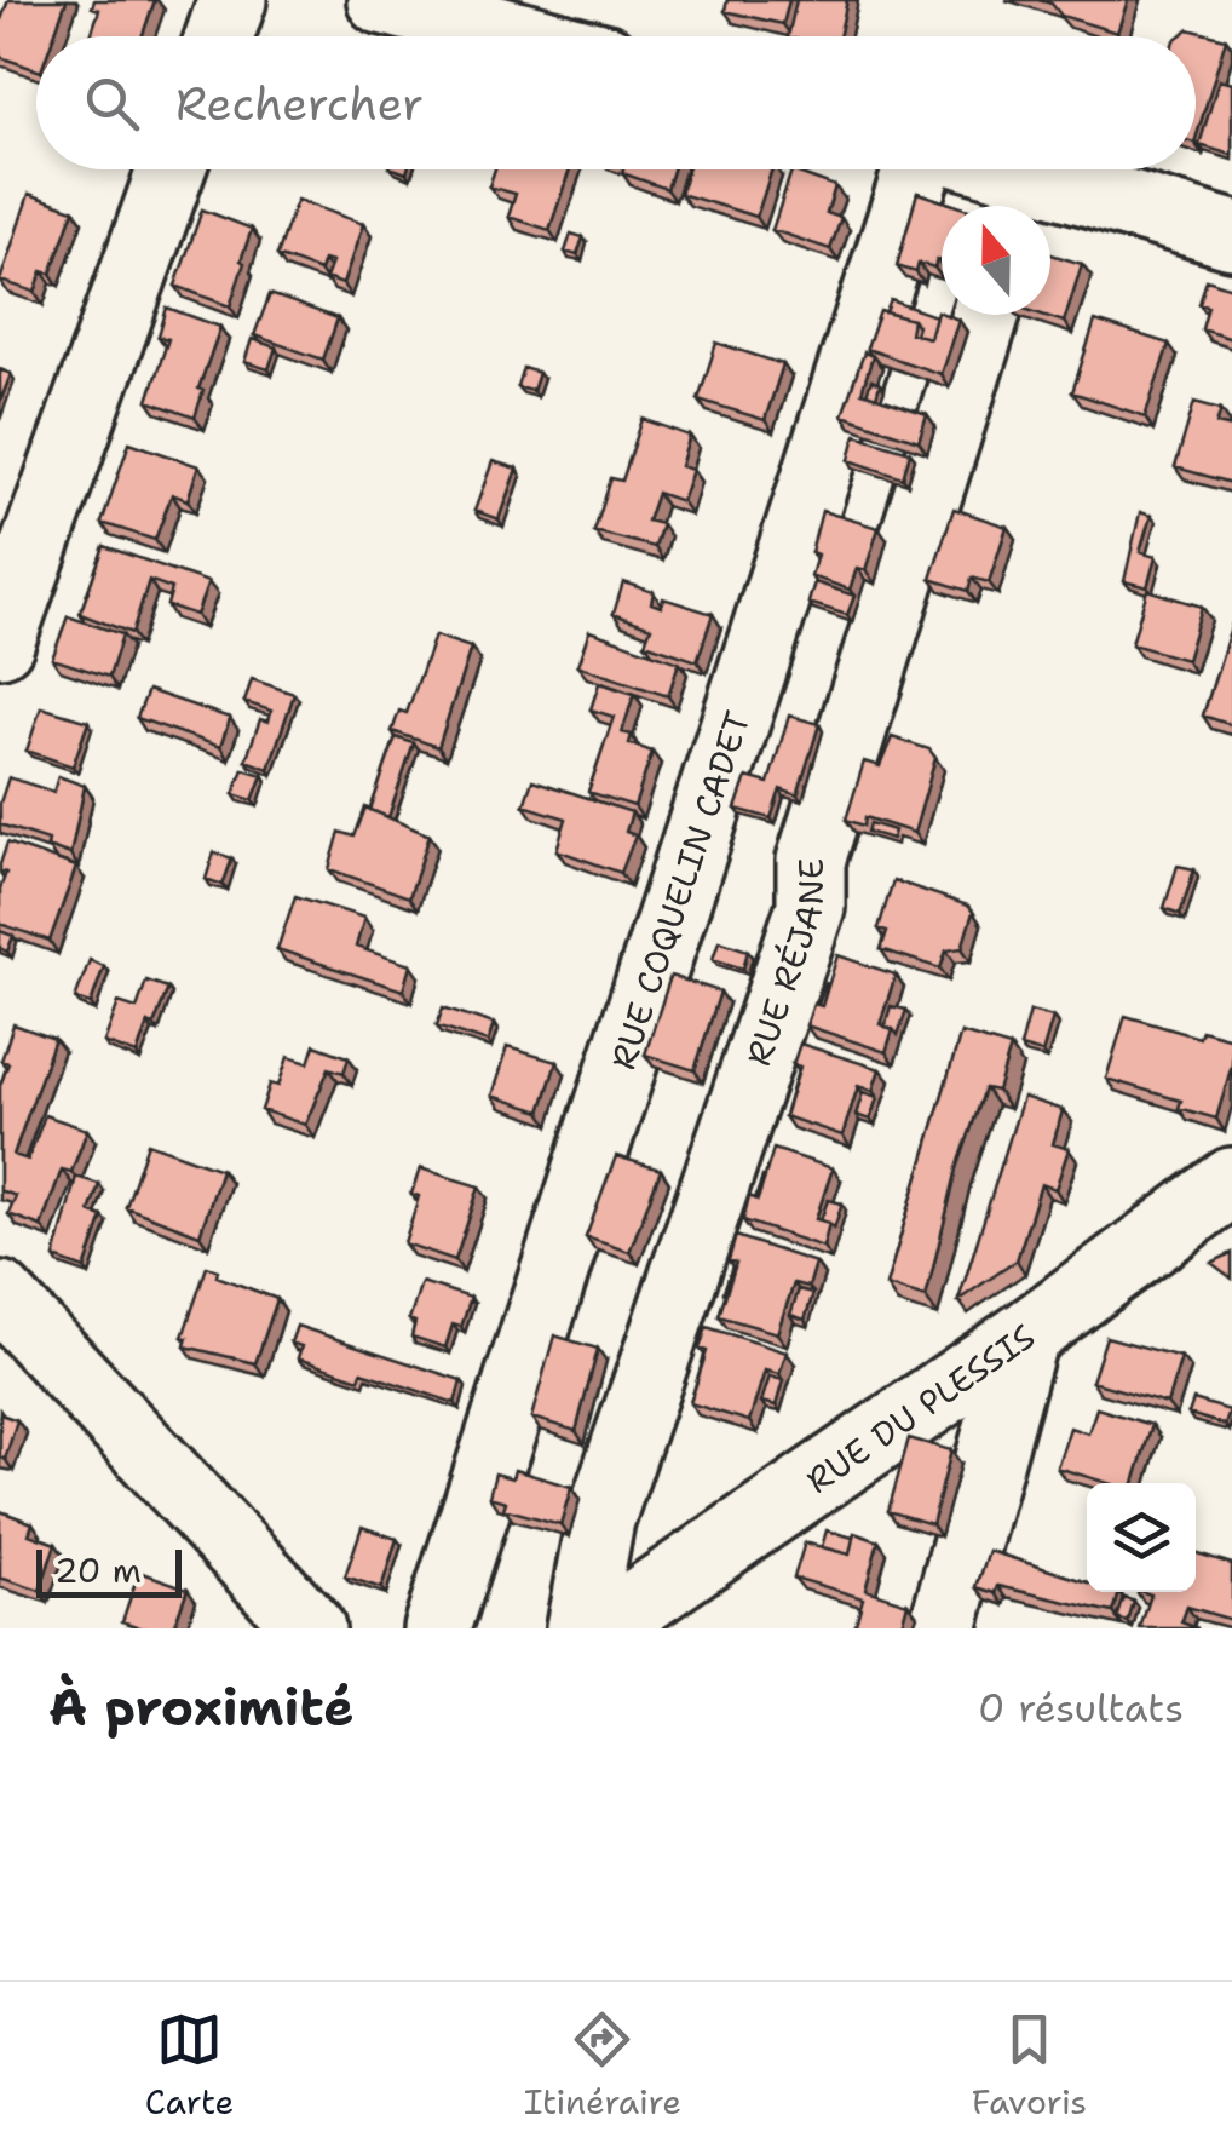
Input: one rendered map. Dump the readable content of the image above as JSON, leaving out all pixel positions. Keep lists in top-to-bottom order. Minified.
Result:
{"streets":{"street":["RUE COQUELIN CADET","RUE RÉJANE","RUE DU PLESSIS"]},"scale_bar":"20 m","north":"top","page":{"search":"Rechercher","scale":"20 m","heading":["À proximité","0 résultats"],"nav":["Carte","Itinéraire","Favoris"]}}
